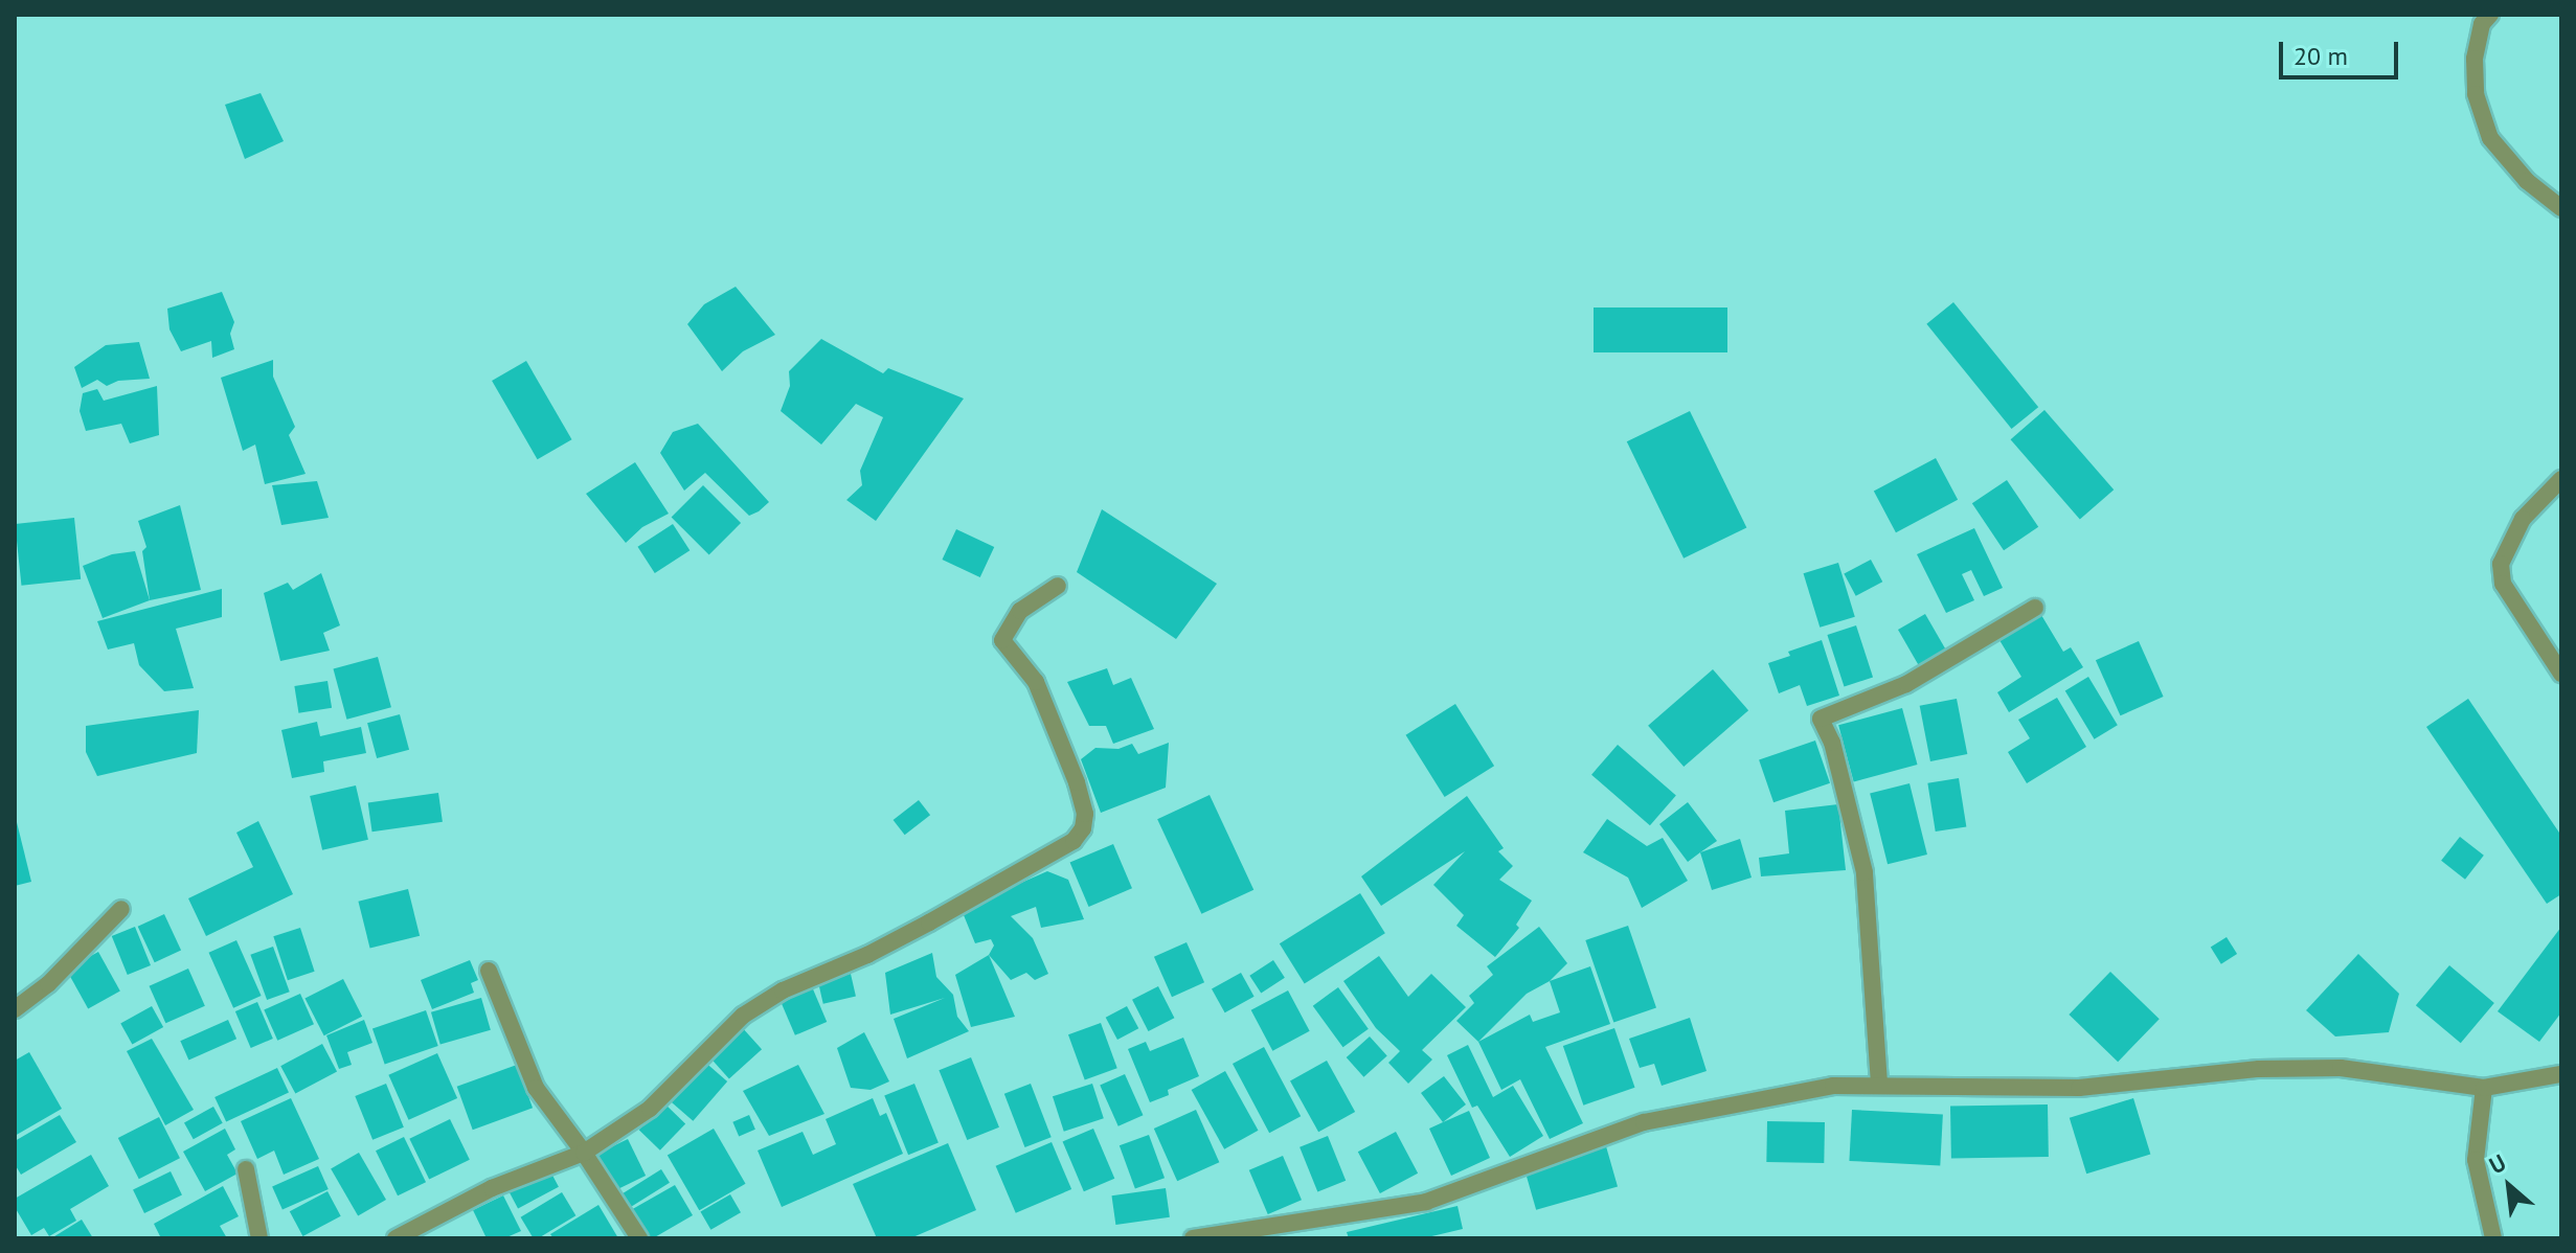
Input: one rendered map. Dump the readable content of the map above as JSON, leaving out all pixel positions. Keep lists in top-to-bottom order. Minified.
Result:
{"scale_bar":"20 m","north":"top left"}
